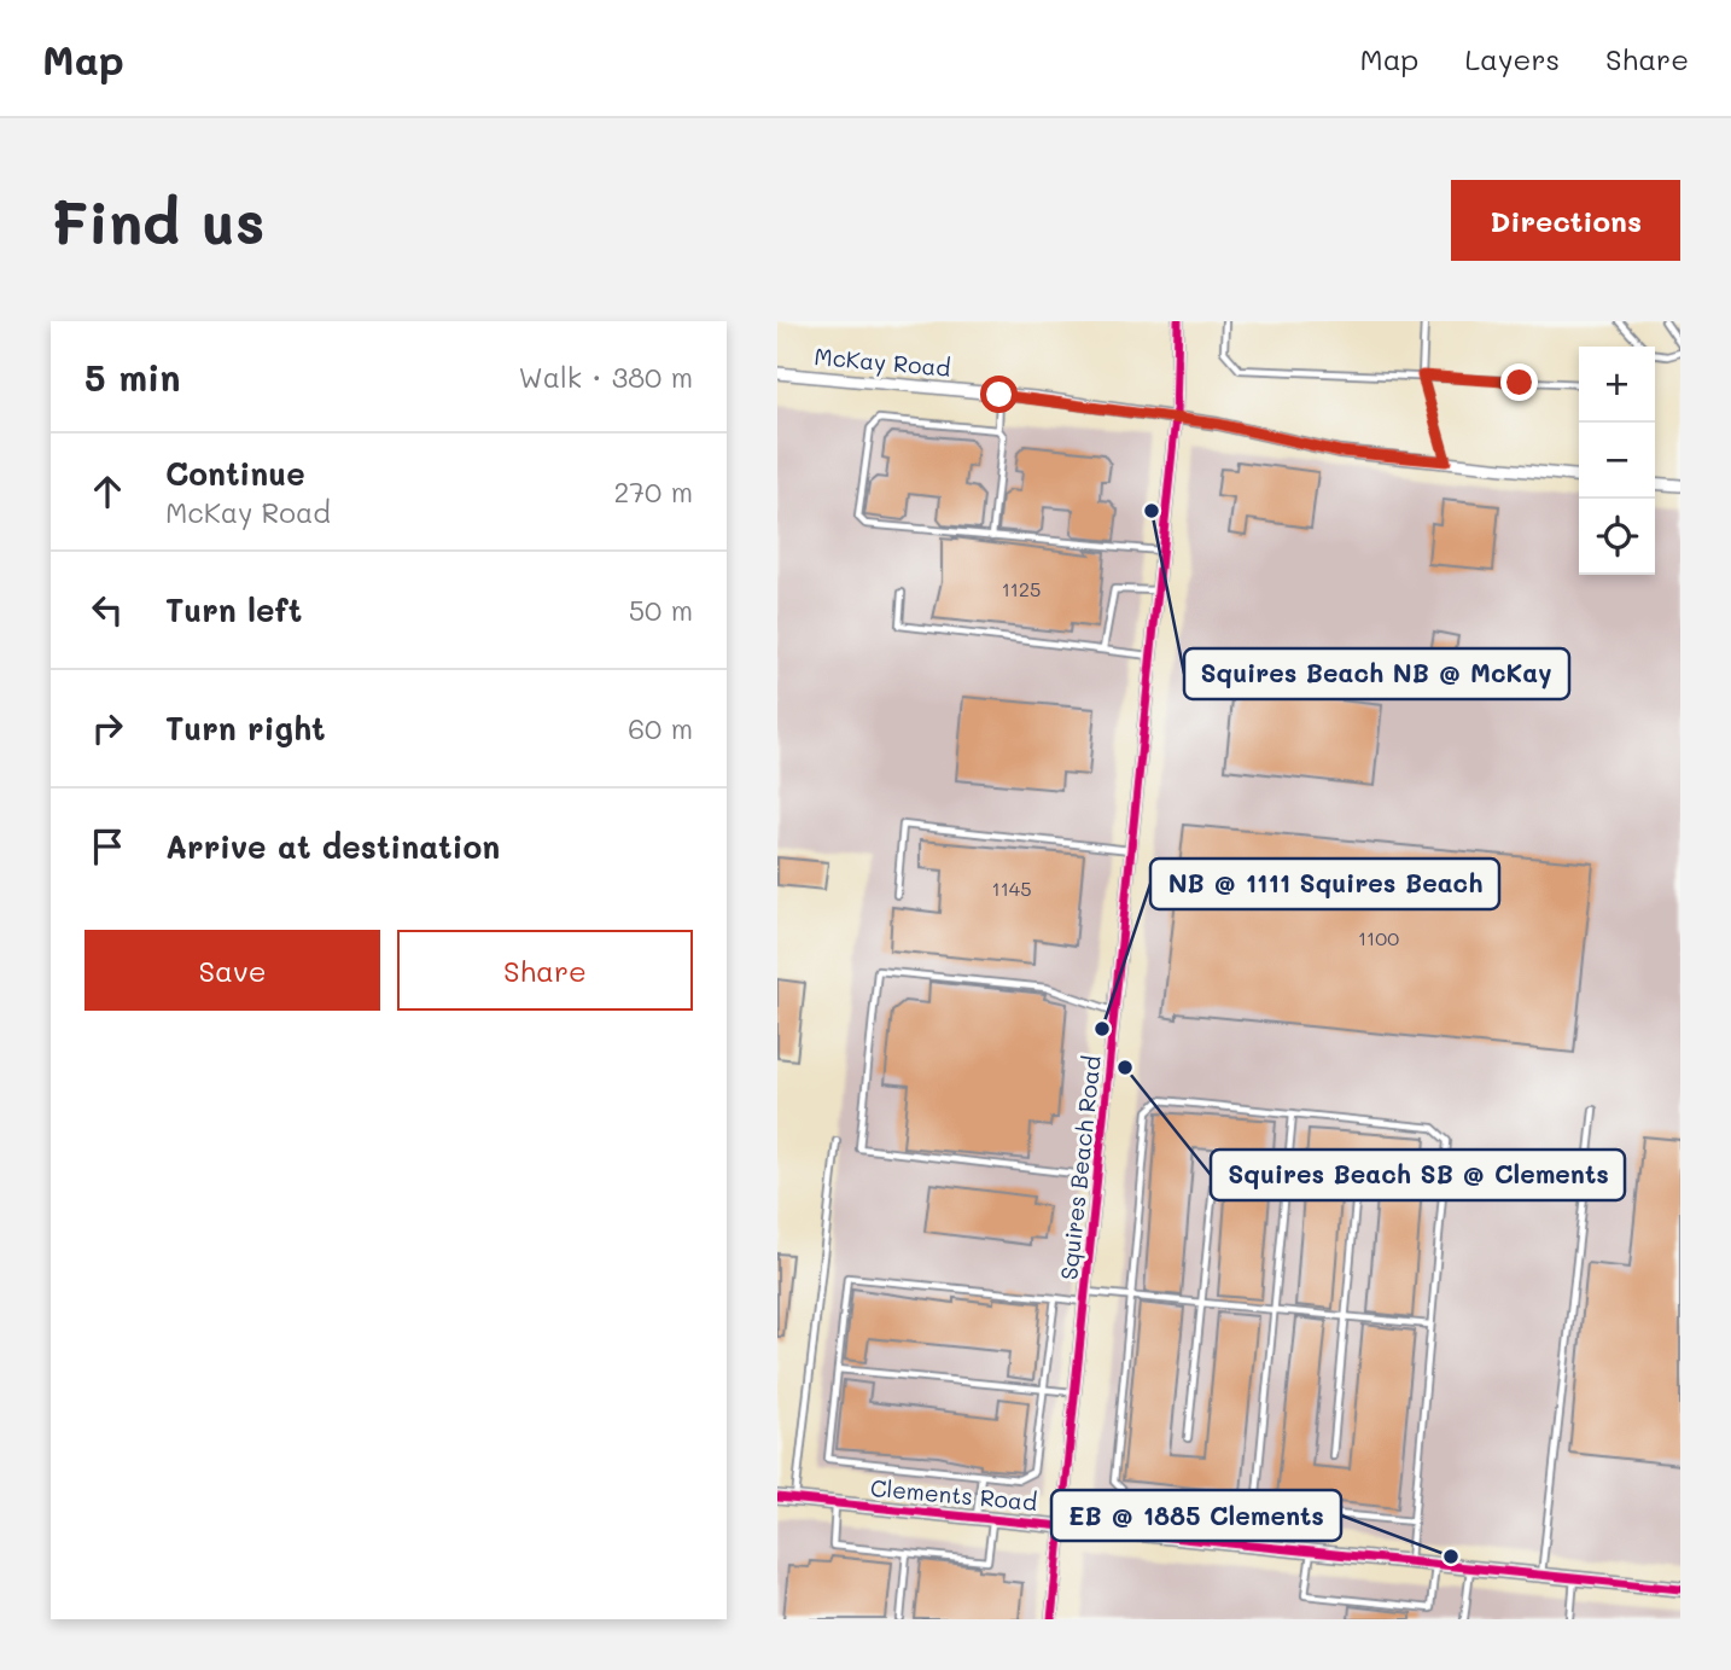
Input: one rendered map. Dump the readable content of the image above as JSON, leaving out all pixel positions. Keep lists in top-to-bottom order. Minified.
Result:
{"streets":{"street":["McKay Road","Squires Beach Road","Clements Road"]},"crossings":[["McKay Road","Squires Beach Road"],["Squires Beach Road","Clements Road"]],"places":["Squires Beach NB @ McKay","NB @ 1111 Squires Beach","Squires Beach SB @ Clements","EB @ 1885 Clements"],"house_numbers":["1125","1145","1100"],"page":{"header":"Map","nav":["Map","Layers","Share"],"buttons":["Directions",["Save","Share"]],"title":"Find us","heading":["5 min","Walk · 380 m"],"map_buttons":["+","−"],"list":[["Continue","McKay Road","270 m"],["Turn left","50 m"],["Turn right","60 m"],"Arrive at destination"]}}
